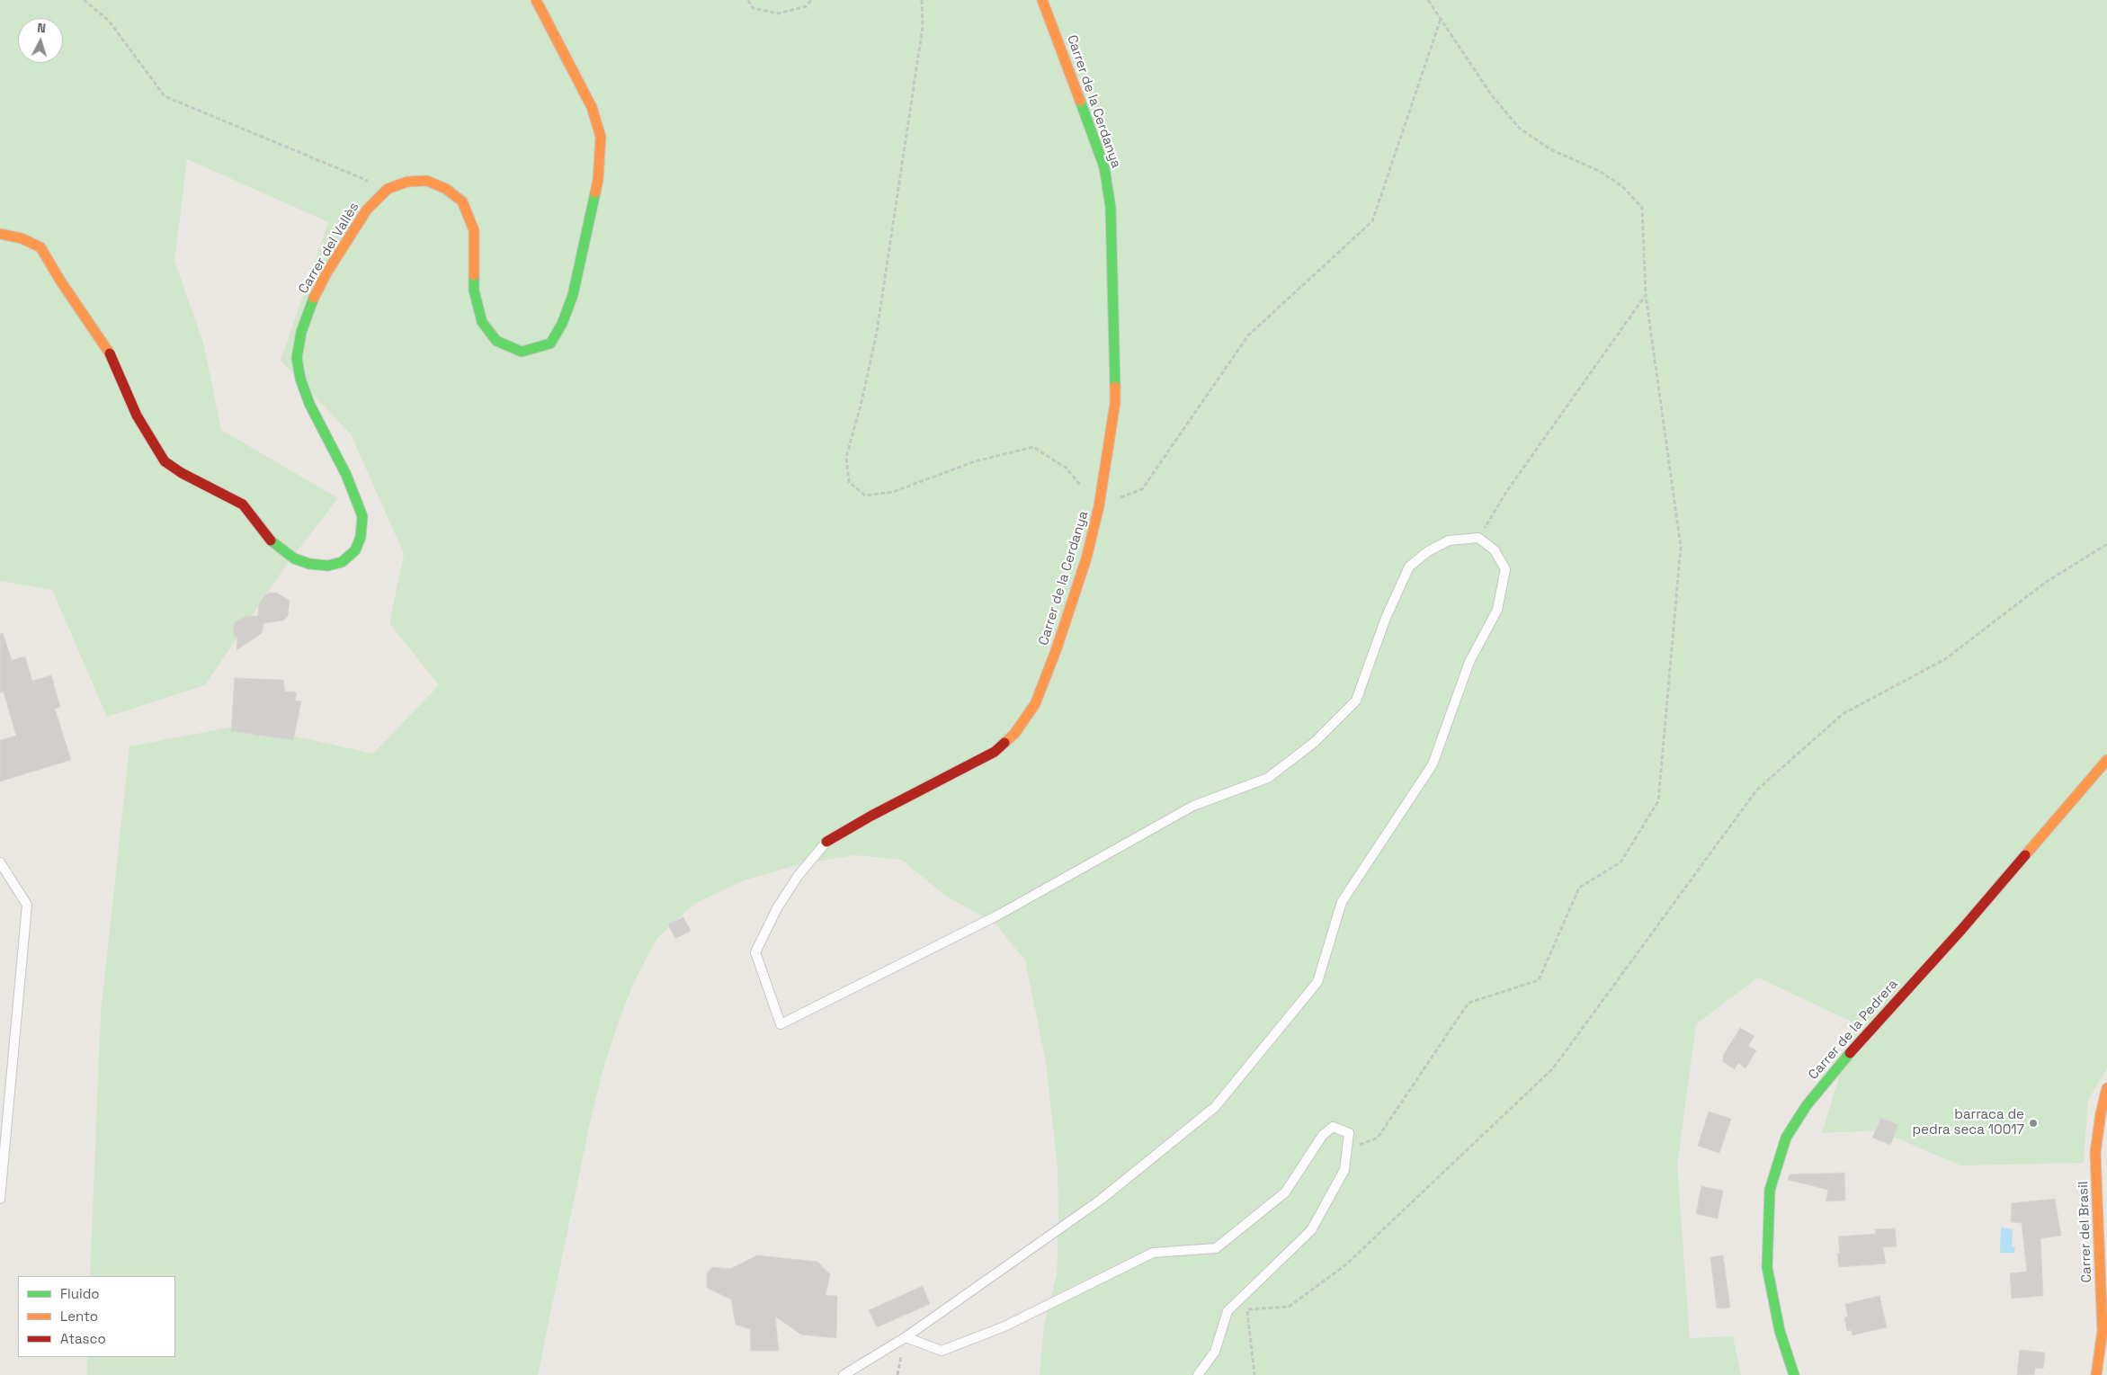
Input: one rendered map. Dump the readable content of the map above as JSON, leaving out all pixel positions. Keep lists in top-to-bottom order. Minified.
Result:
{"streets":{"street":["Carrer de la Cerdanya","Carrer del Vallès","Carrer de la Pedrera","Carrer del Brasil"]},"places":["barraca de pedra seca 10017"],"legend":["Fluido","Lento","Atasco"],"north":"top"}
